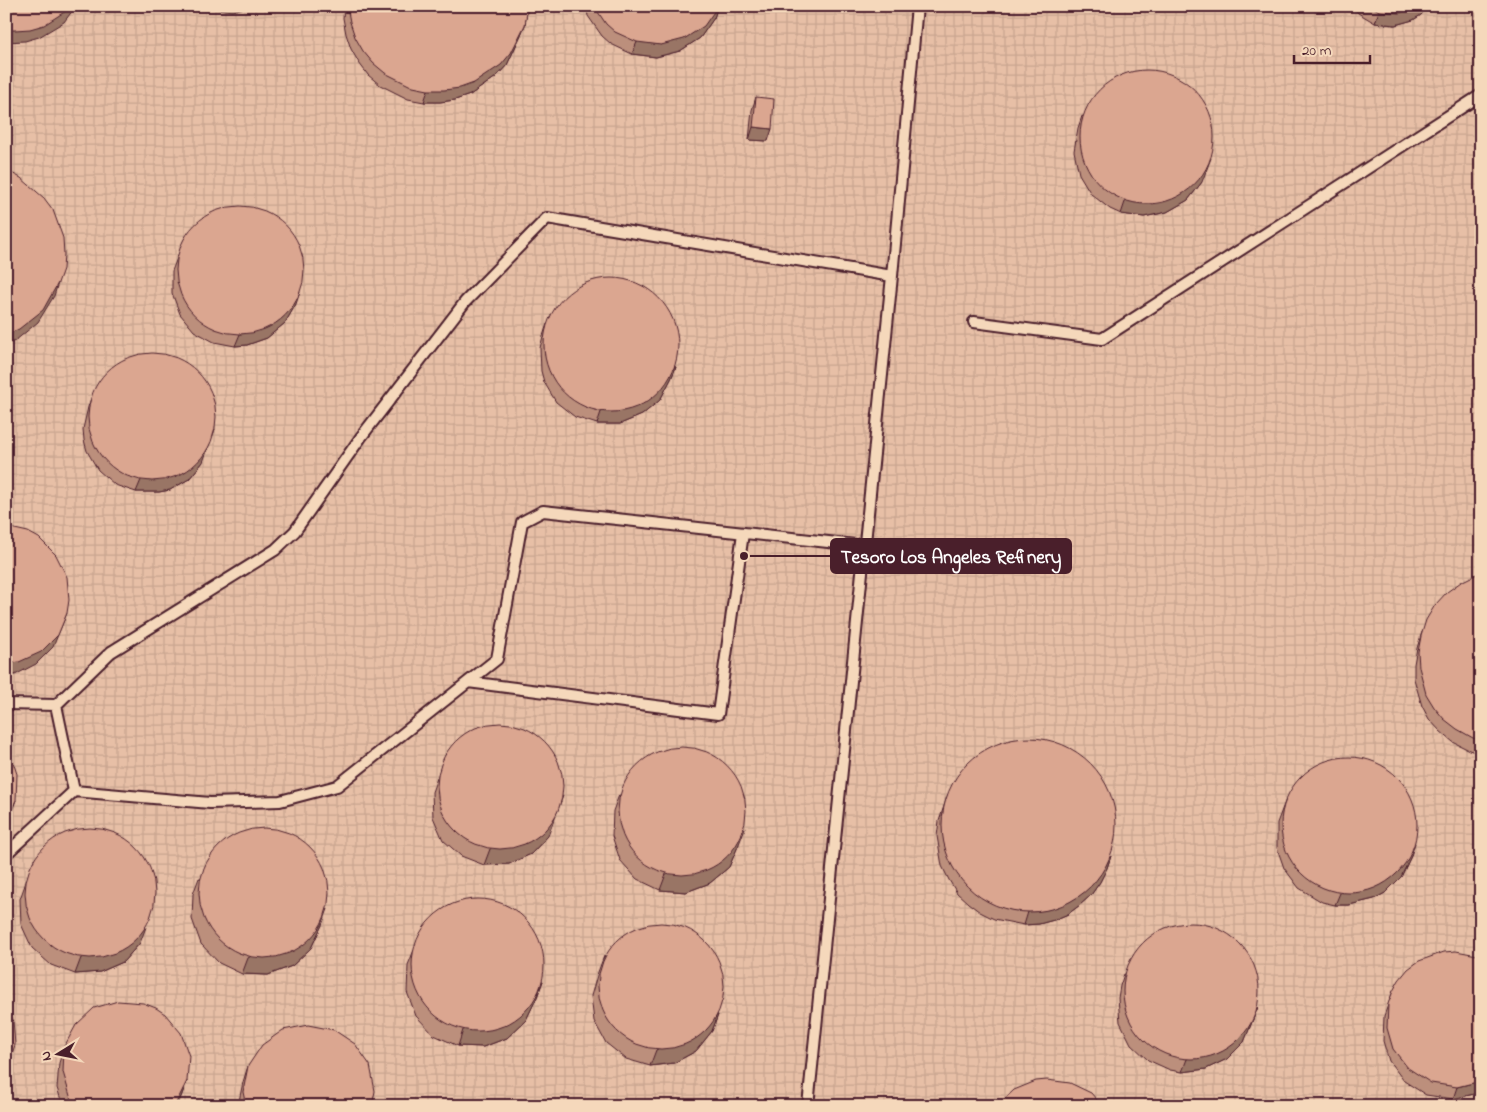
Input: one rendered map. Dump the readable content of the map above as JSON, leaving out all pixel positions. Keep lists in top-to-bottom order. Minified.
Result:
{"places":["Tesoro Los Angeles Refinery"],"scale_bar":"20 m","north":"left"}
